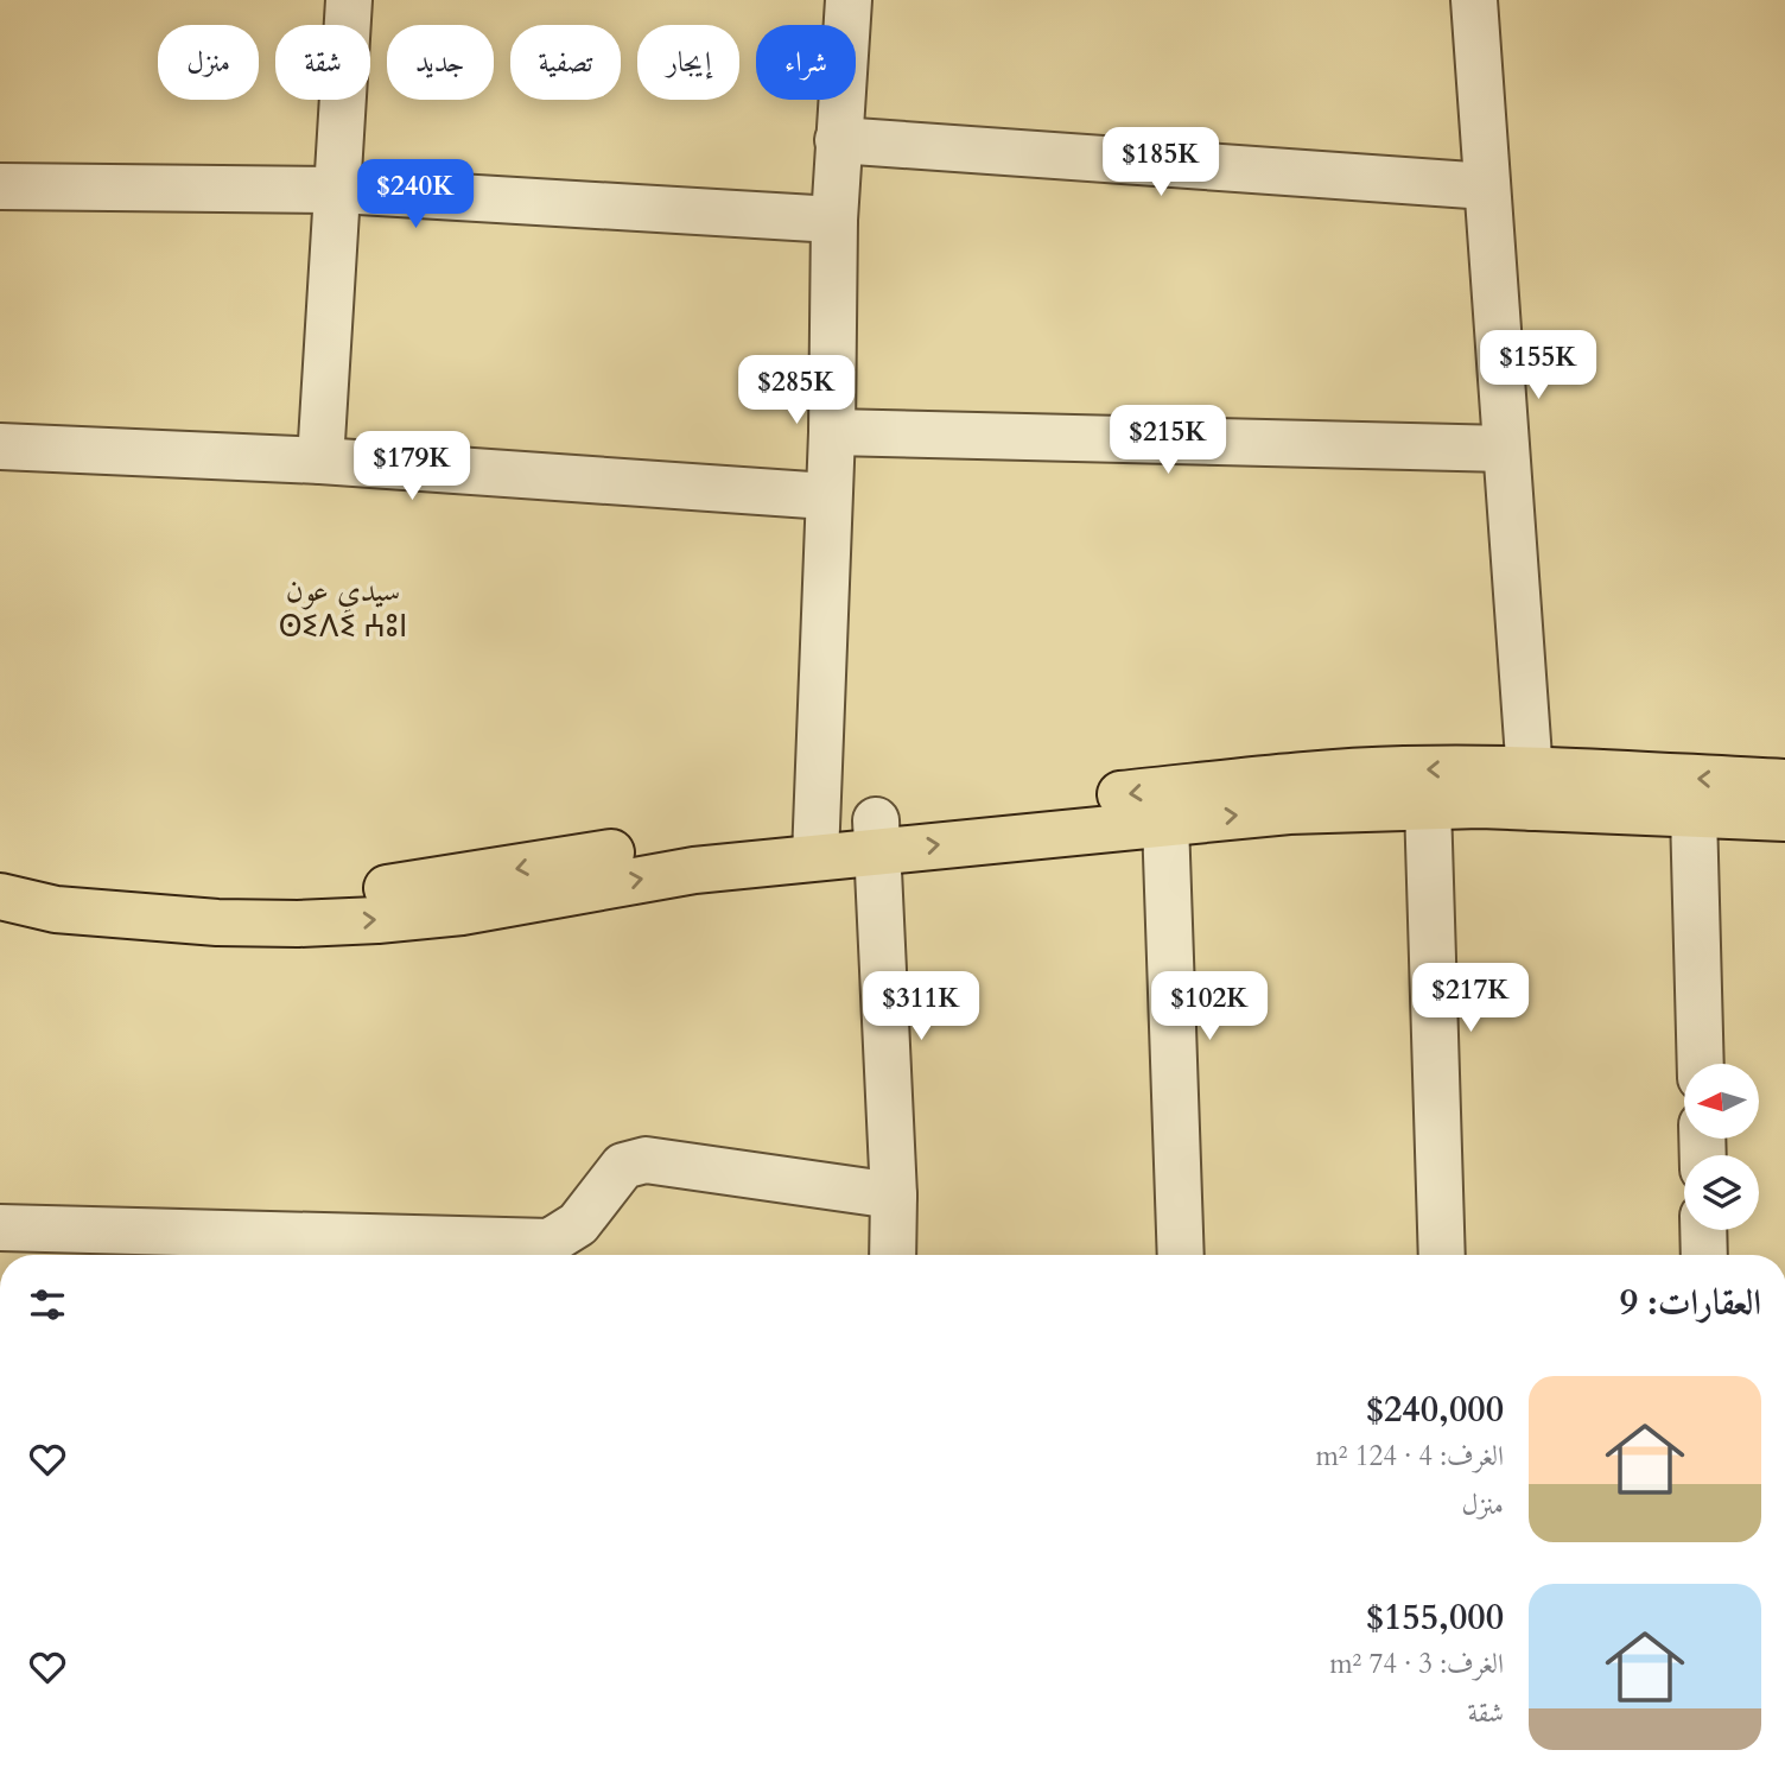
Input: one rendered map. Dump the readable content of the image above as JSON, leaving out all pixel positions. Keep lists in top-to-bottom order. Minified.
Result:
{"districts":["سيدي عون ⵙⵉⴷⵉ ⵄⵓⵏ"],"north":"left","page":{"chip":["شراء","إيجار","تصفية","جديد","شقة","منزل"],"price":["$185K","$240K","$155K","$285K","$215K","$179K","$217K","$311K","$102K"],"heading":"العقارات: 9","list":[{"name":"$240,000","note":"الغرف: 4 · 124 m² · منزل"},{"name":"$155,000","note":"الغرف: 3 · 74 m² · شقة"}]}}
